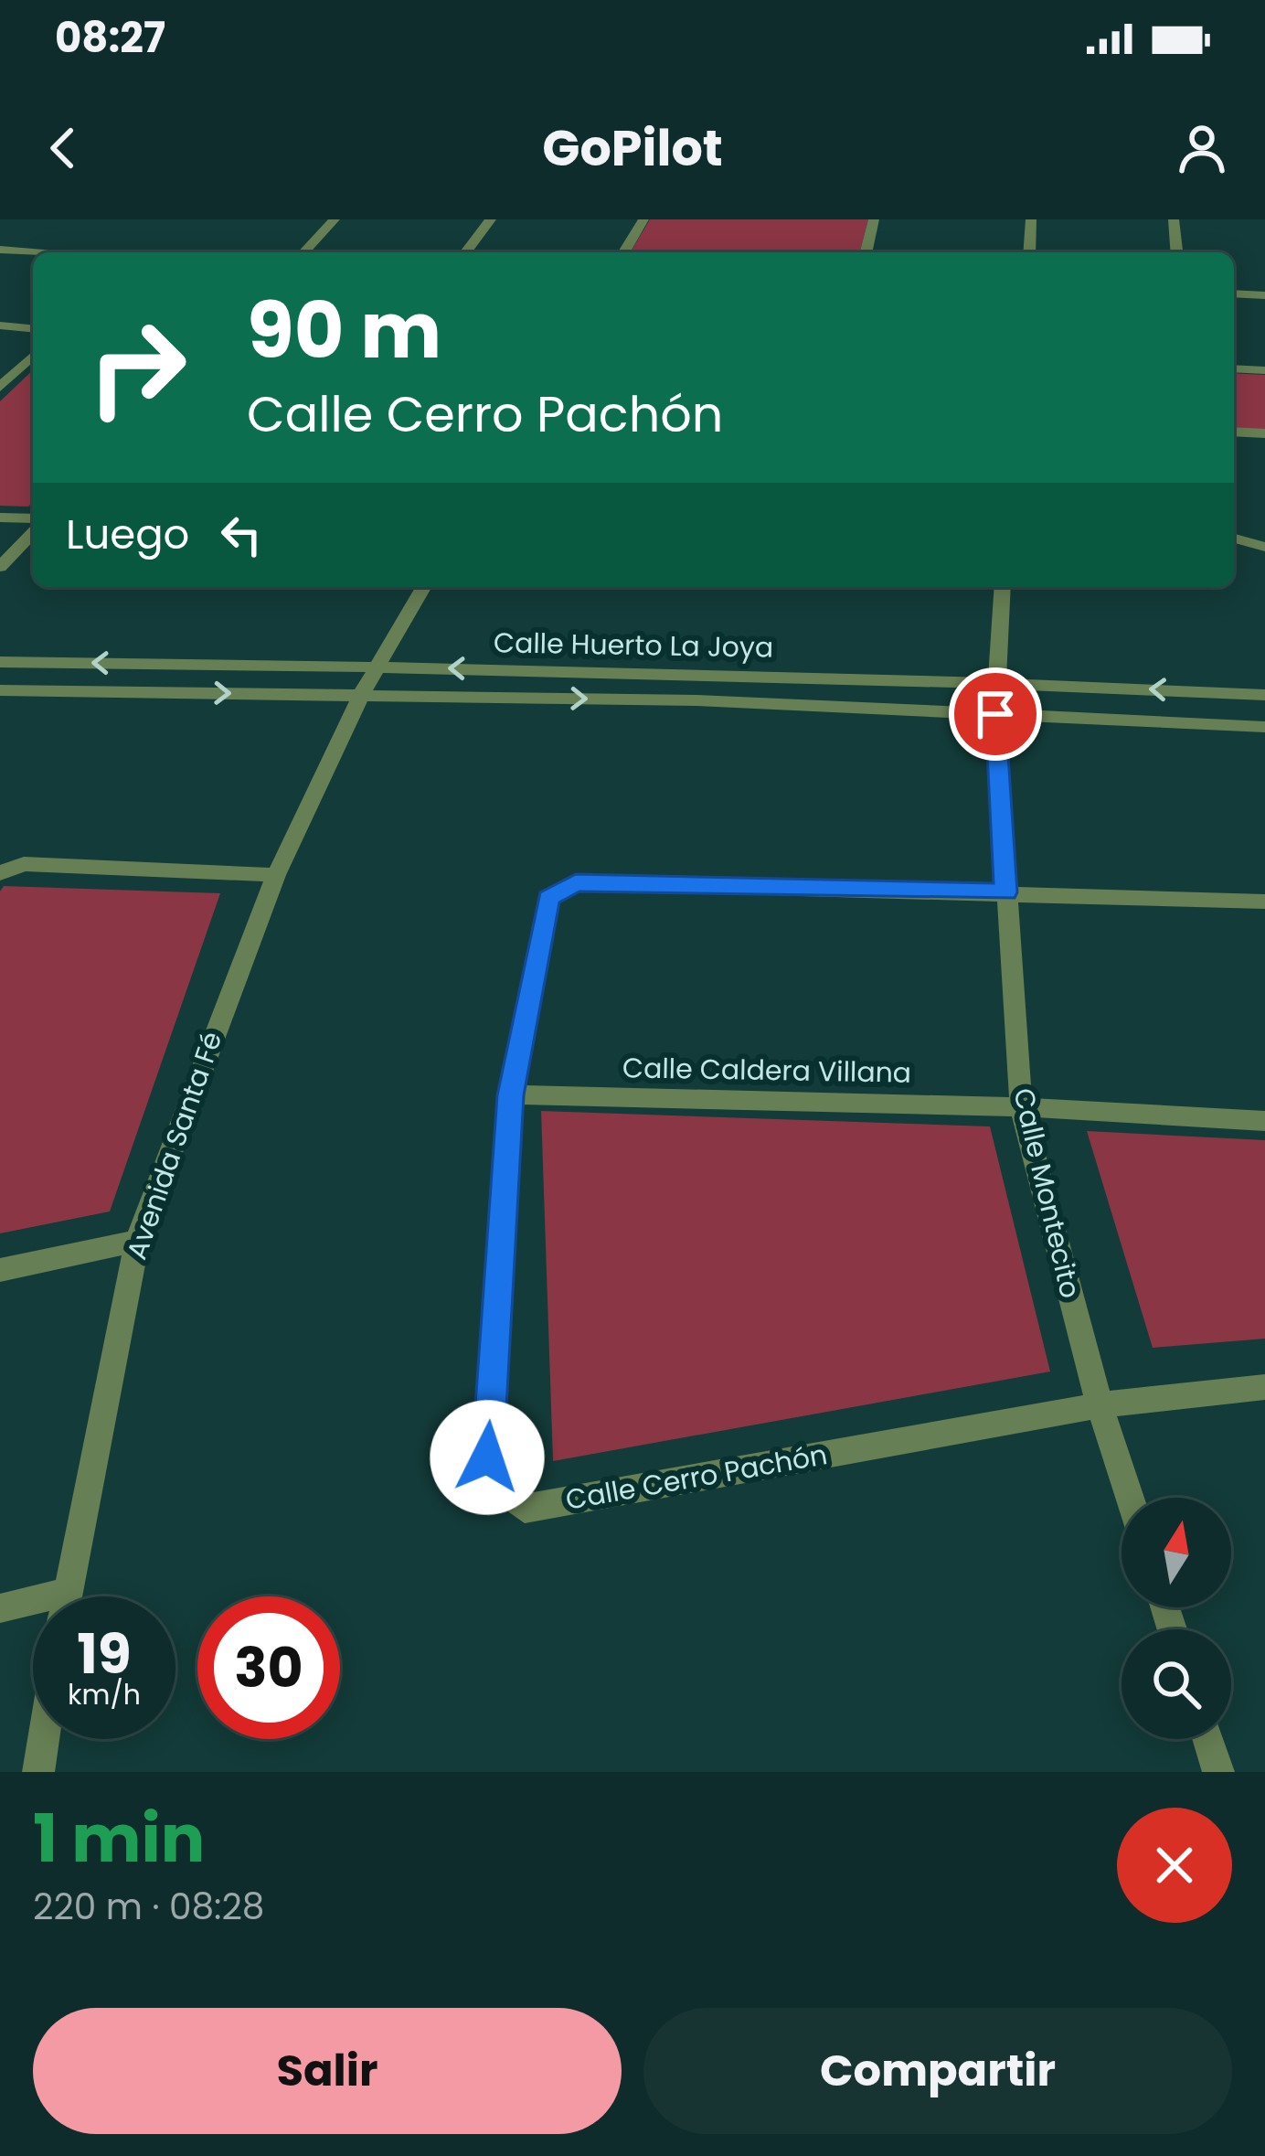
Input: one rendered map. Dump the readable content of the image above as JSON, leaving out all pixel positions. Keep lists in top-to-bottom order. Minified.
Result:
{"streets":{"street":["Calle Huerto La Joya","Calle Caldera Villana","Avenida Santa Fé","Calle Montecito","Calle Cerro Pachón"]},"crossings":[["Calle Huerto La Joya","Avenida Santa Fé"],["Calle Huerto La Joya","Calle Montecito"],["Calle Caldera Villana","Calle Montecito"],["Calle Caldera Villana","Calle Cerro Pachón"],["Calle Montecito","Calle Cerro Pachón"]],"north":"top","page":{"status":"08:27","header":"GoPilot","turn":["90 m","Calle Cerro Pachón"],"then":"Luego","speed":"19 km/h","limit":"30","heading":["1 min","220 m · 08:28"],"buttons":["Salir","Compartir"]}}
